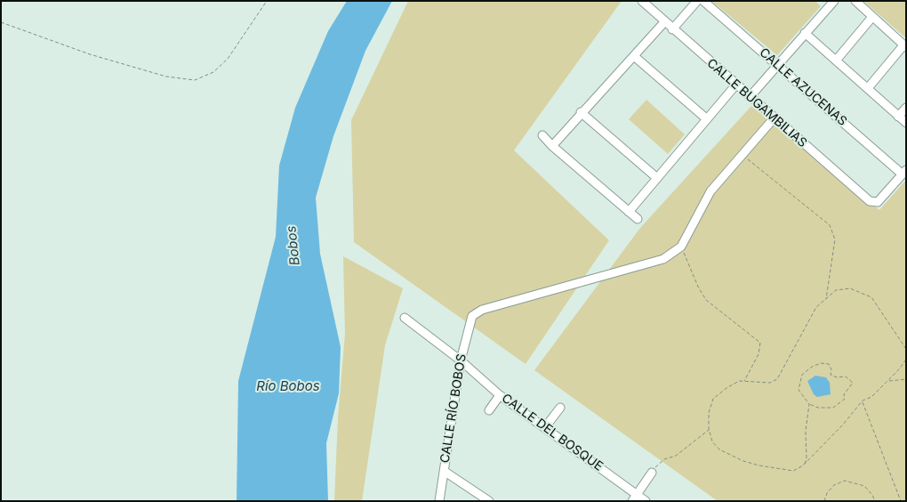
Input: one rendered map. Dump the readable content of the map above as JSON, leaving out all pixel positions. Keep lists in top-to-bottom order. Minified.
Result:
{"streets":{"street":["CALLE AZUCENAS","CALLE BUGAMBILIAS","CALLE RÍO BOBOS","CALLE DEL BOSQUE"]},"crossings":[["CALLE AZUCENAS","CALLE BUGAMBILIAS"],["CALLE RÍO BOBOS","CALLE DEL BOSQUE"]],"water":["Bobos","Río Bobos"]}
